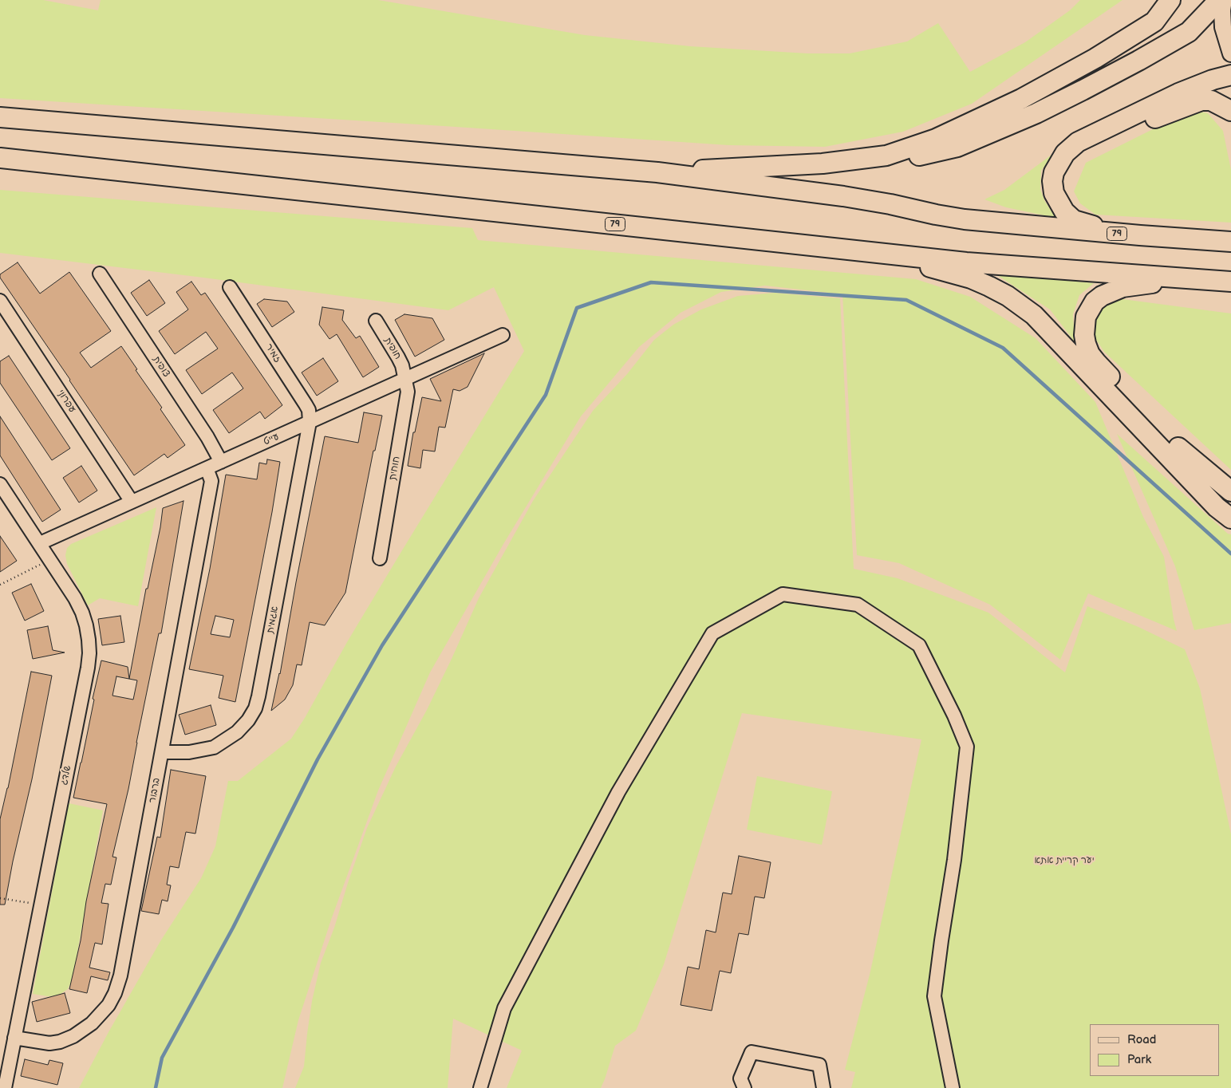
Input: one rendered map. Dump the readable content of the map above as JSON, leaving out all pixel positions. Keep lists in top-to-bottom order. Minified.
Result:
{"streets":{"highway":["79"],"street":["חופית","זמיר","צופית","עפרוני","עייט","חוחית","אגמית","שלדג","ברבור"]},"crossings":[["חופית","עייט"],["חופית","חוחית"],["זמיר","עייט"],["זמיר","אגמית"],["צופית","עייט"],["עפרוני","עייט"],["עייט","חוחית"],["עייט","אגמית"],["עייט","שלדג"],["עייט","ברבור"],["אגמית","ברבור"],["שלדג","ברבור"]],"parks":["יער קריית אתא"],"legend":["Road","Park"]}
